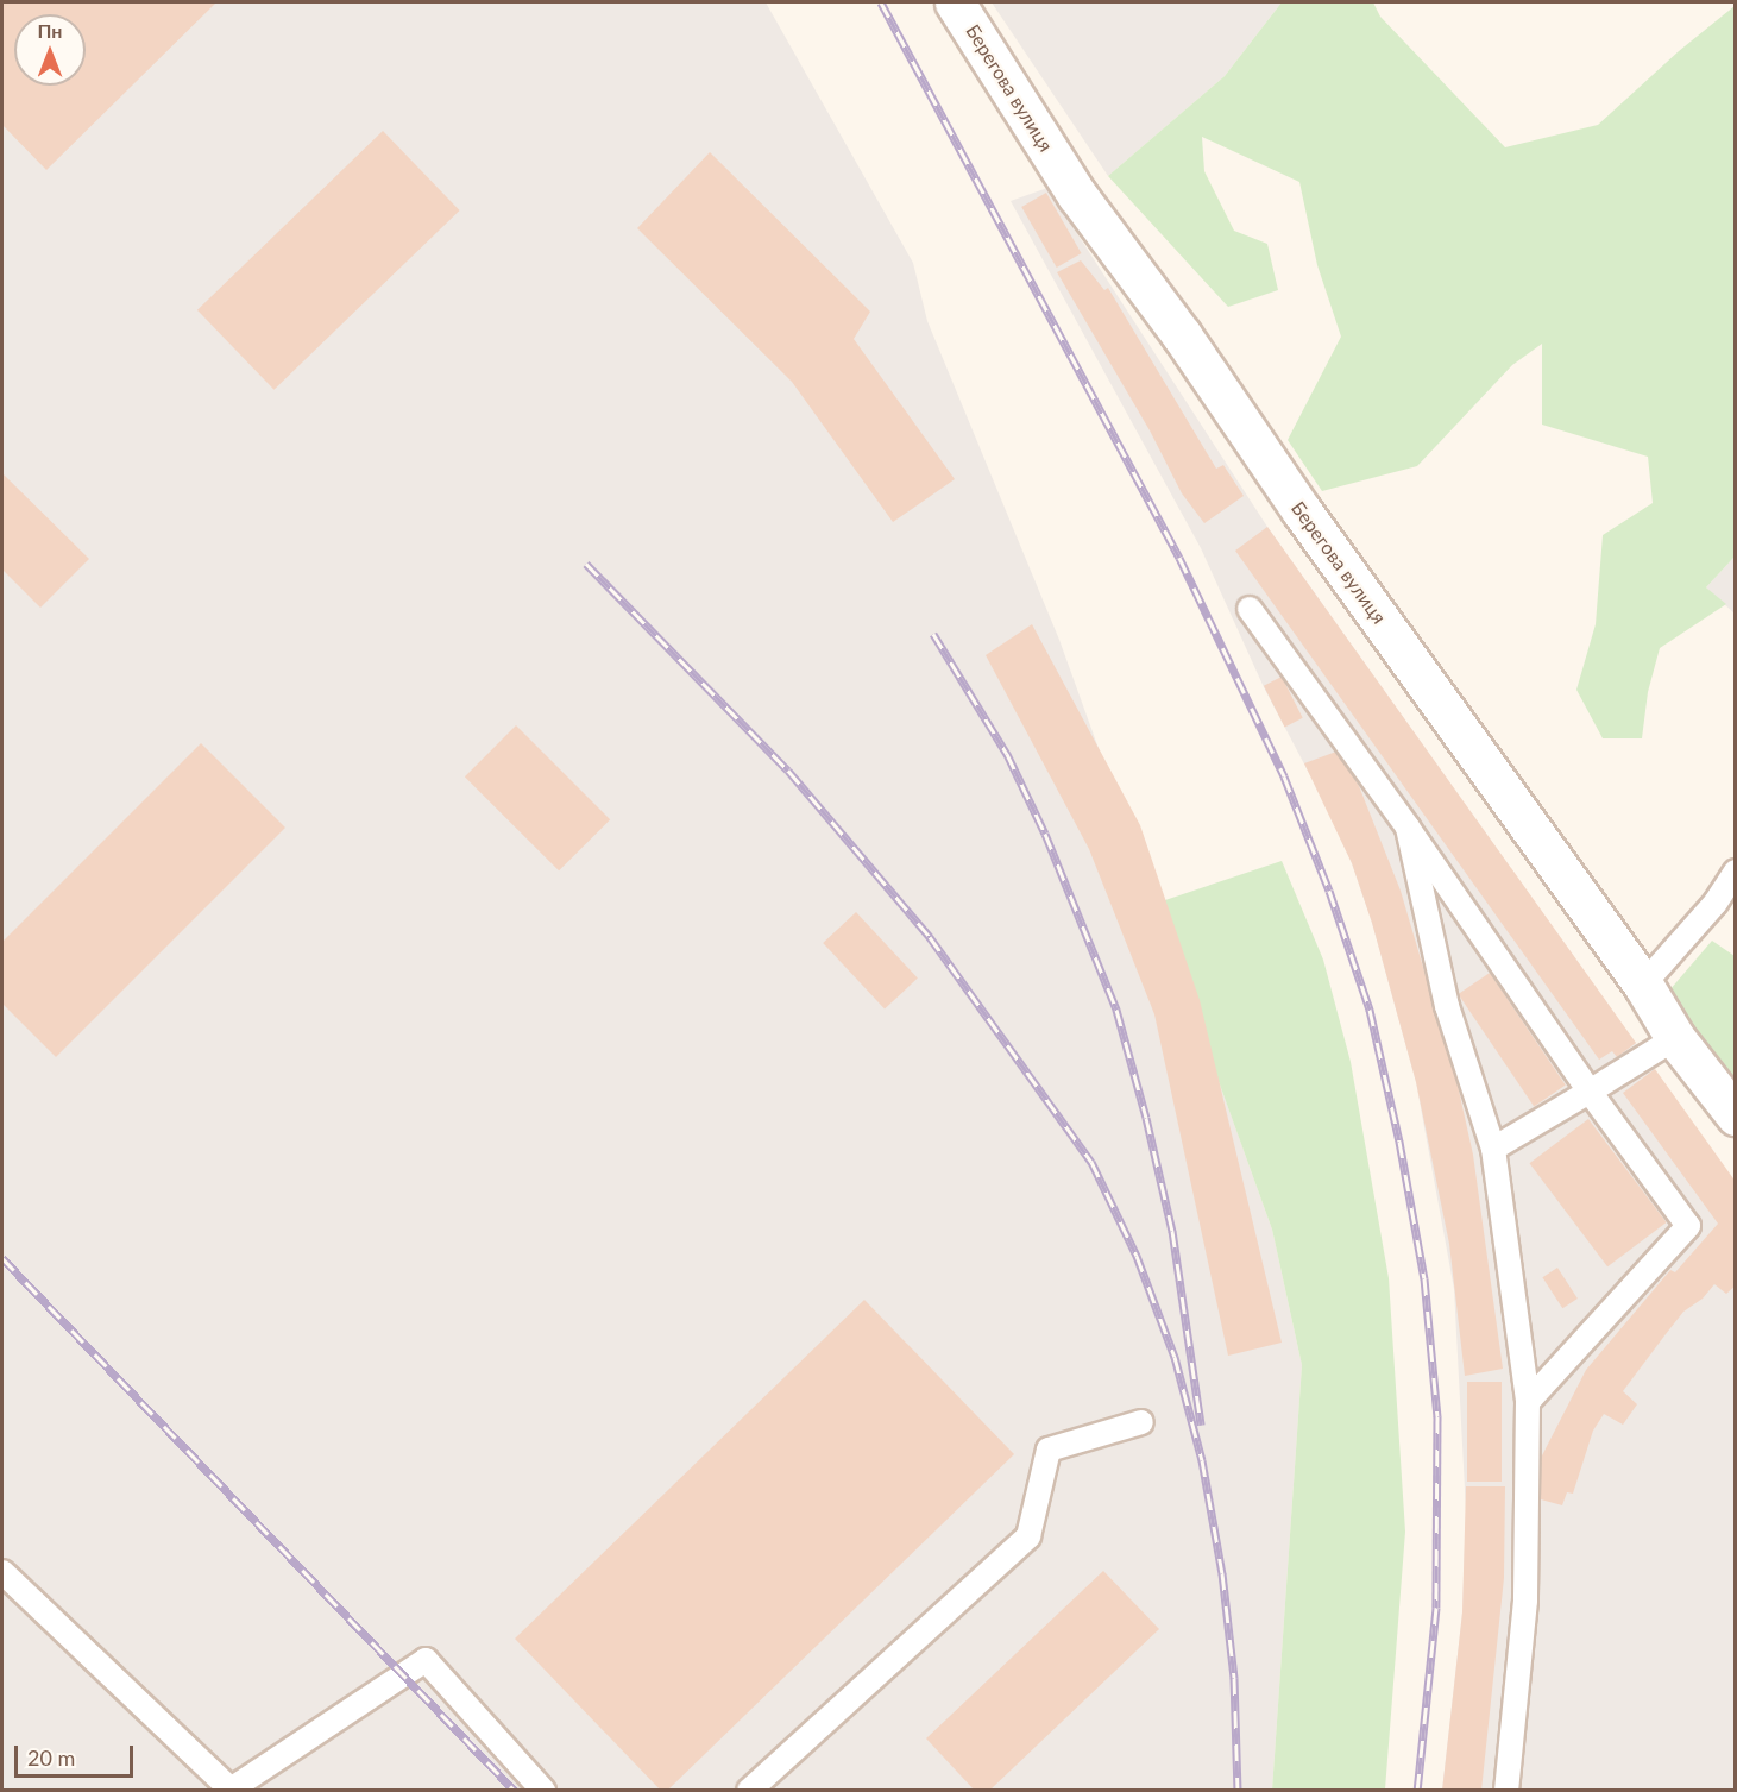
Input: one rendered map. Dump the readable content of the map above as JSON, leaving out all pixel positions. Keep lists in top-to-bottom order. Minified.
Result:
{"streets":{"street":["Берегова вулиця"]},"scale_bar":"20 m","north":"top"}
